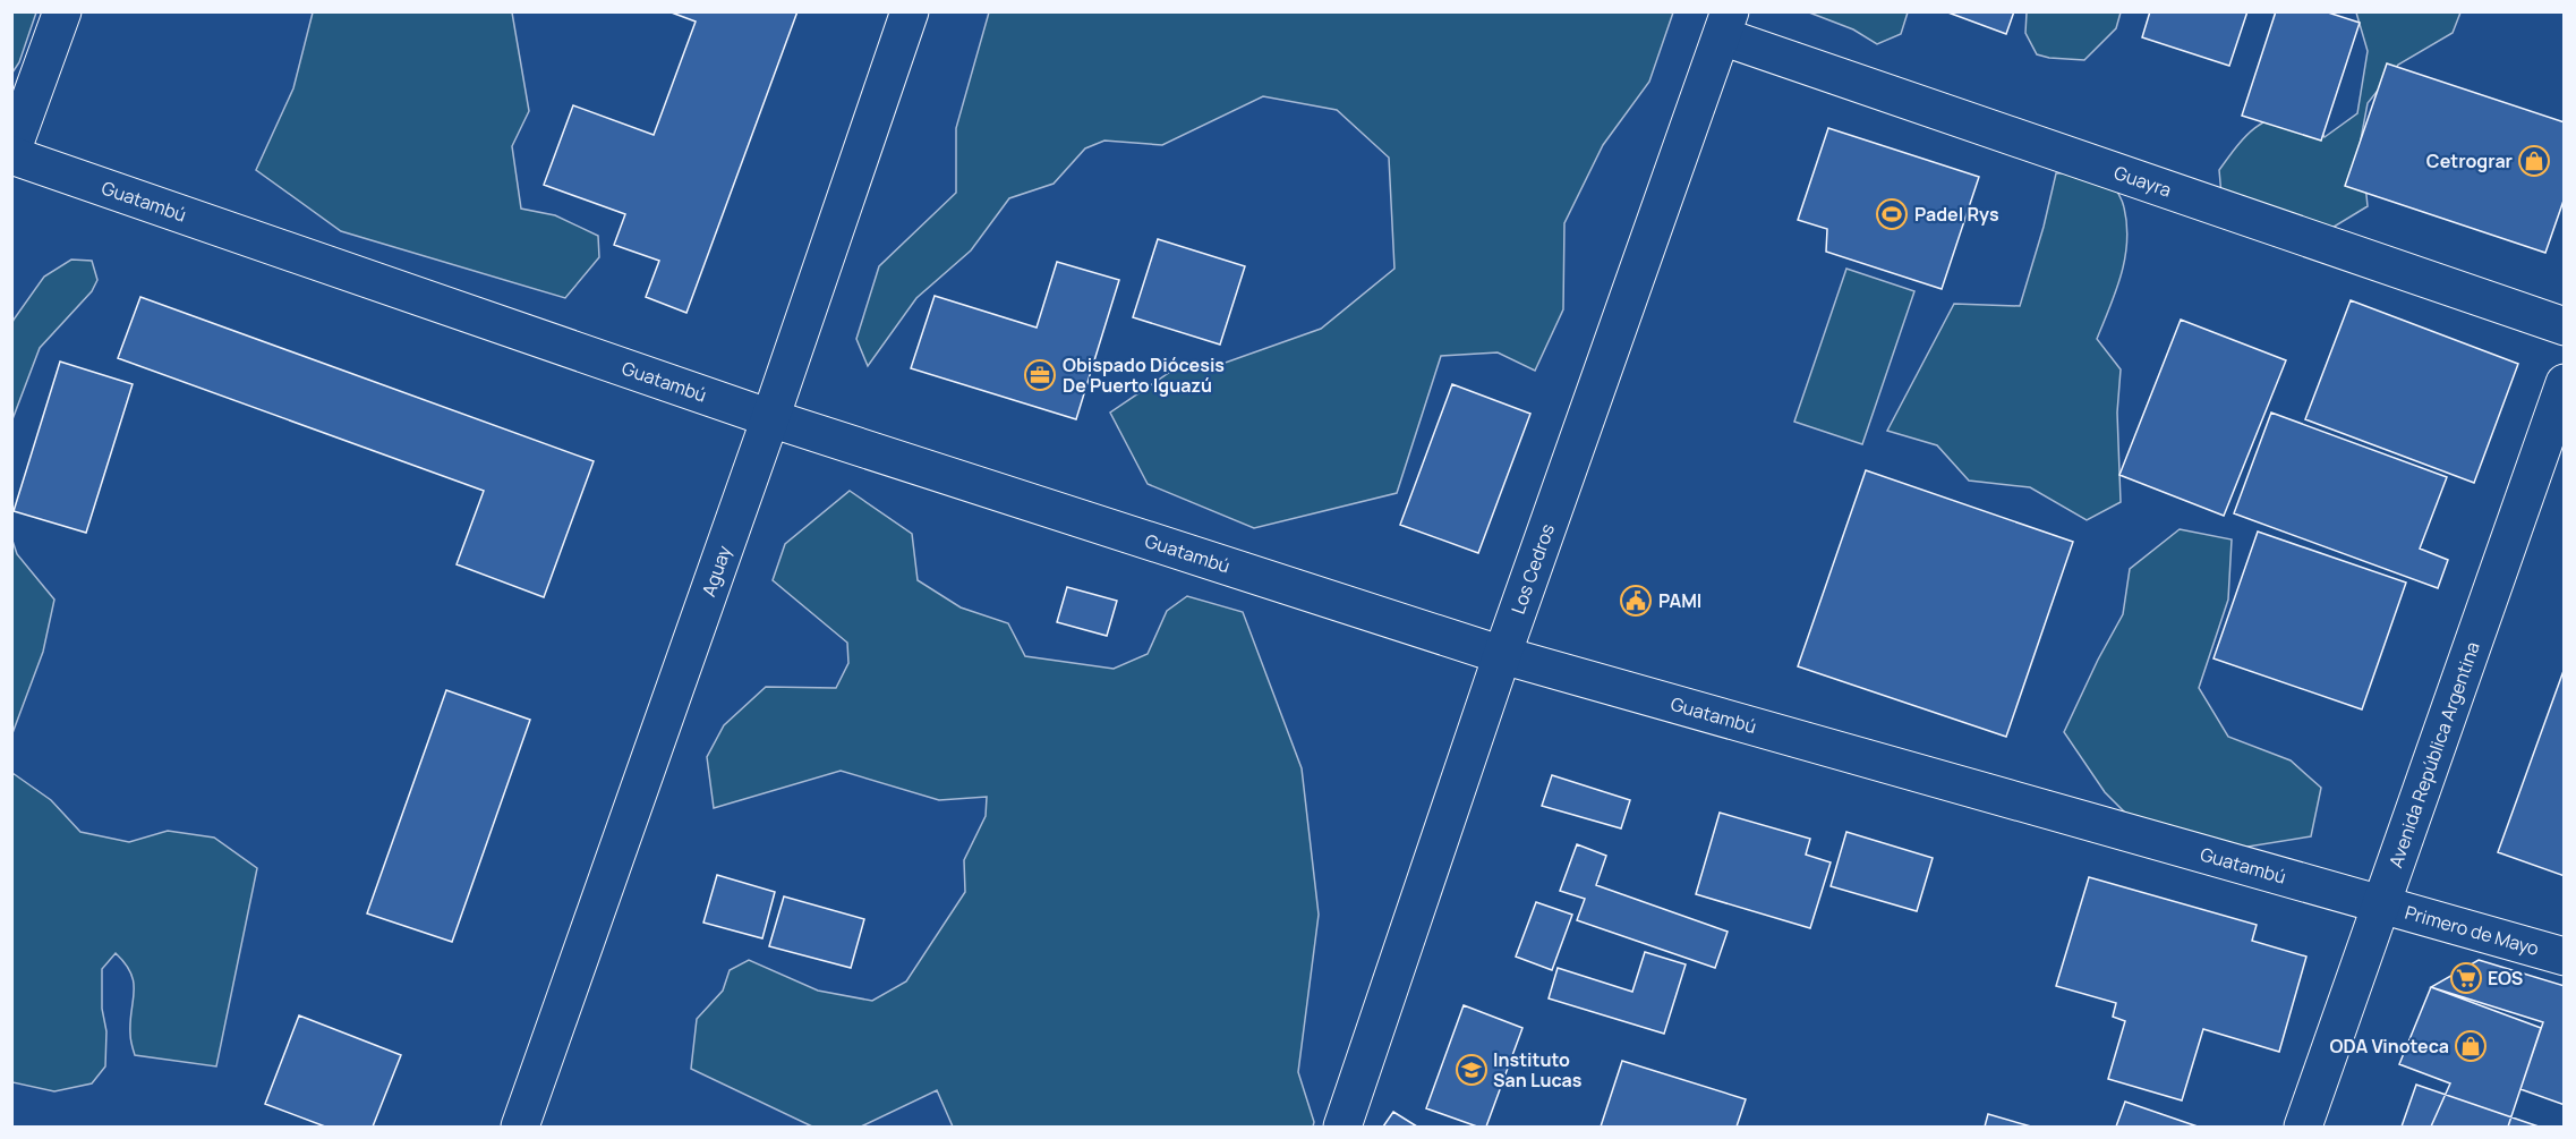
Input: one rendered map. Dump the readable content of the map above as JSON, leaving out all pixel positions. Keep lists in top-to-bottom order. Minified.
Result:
{"streets":{"street":["Guayra","Guatambú","Los Cedros","Aguay","Avenida República Argentina","Primero de Mayo"]},"crossings":[["Guayra","Los Cedros"],["Guatambú","Los Cedros"],["Guatambú","Aguay"],["Guatambú","Avenida República Argentina"],["Guatambú","Primero de Mayo"],["Avenida República Argentina","Primero de Mayo"]],"places":{"shop":["Cetrograr","ODA Vinoteca"],"sports":["Padel Rys"],"office":["Obispado Diócesis De Puerto Iguazú"],"public building":["PAMI"],"supermarket":["EOS"],"school or university":["Instituto San Lucas"]}}
